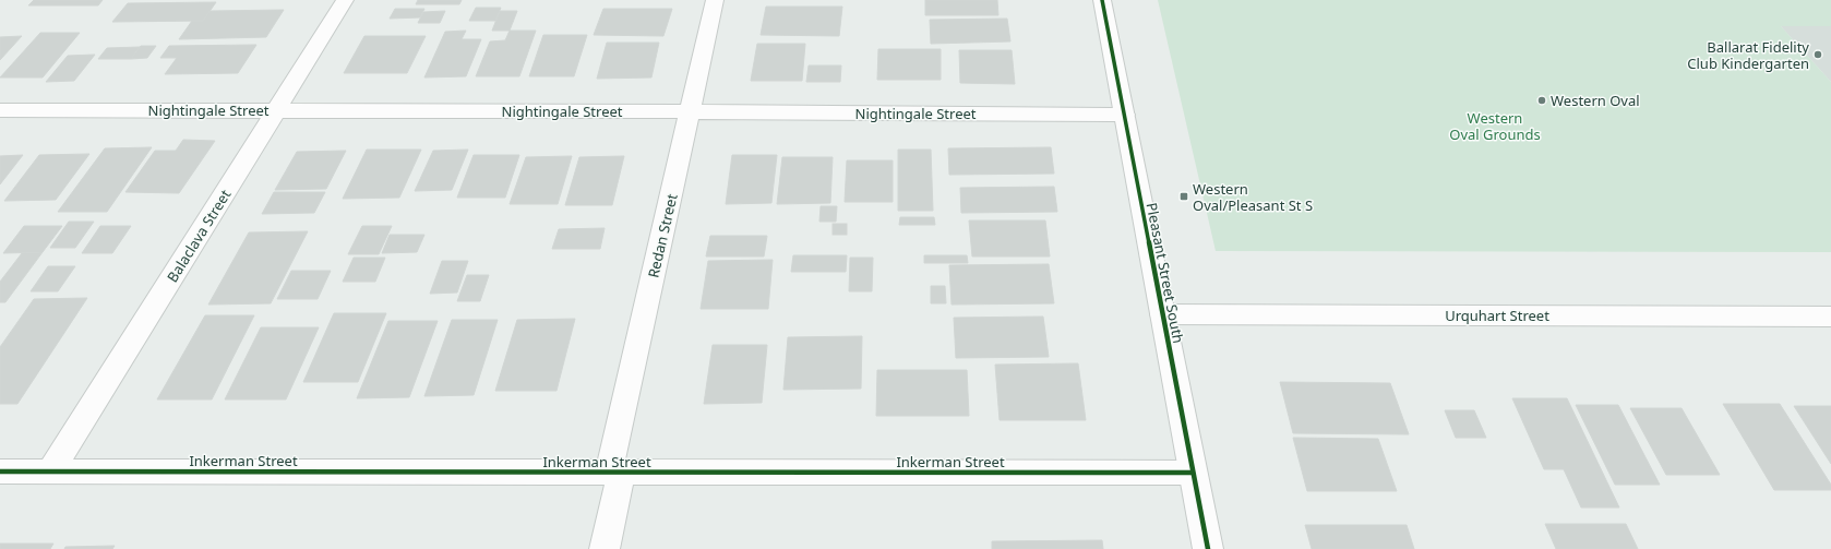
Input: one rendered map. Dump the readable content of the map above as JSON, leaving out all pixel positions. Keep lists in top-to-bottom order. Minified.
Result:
{"streets":{"street":["Nightingale Street","Balaclava Street","Redan Street","Pleasant Street South","Urquhart Street","Inkerman Street"]},"crossings":[["Nightingale Street","Balaclava Street"],["Nightingale Street","Redan Street"],["Nightingale Street","Pleasant Street South"],["Balaclava Street","Inkerman Street"],["Redan Street","Inkerman Street"],["Pleasant Street South","Urquhart Street"],["Pleasant Street South","Inkerman Street"]],"parks":["Western Oval Grounds"],"places":{"other":["Ballarat Fidelity Club Kindergarten","Western Oval"],"transit":["Western Oval/Pleasant St S"]}}
